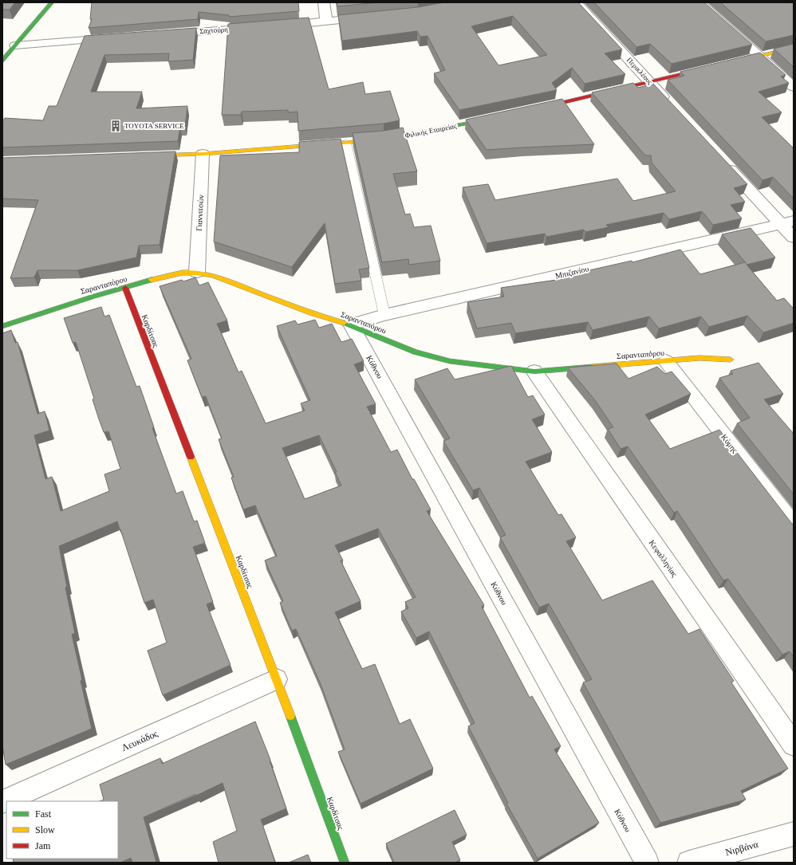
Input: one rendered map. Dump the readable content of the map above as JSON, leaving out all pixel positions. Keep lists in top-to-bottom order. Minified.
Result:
{"streets":{"street":["Σαχτούρη","Περικλέους","Φιλικής Εταιρείας","Γιαννιτσών","Μπιζανίου","Σαρανταπόρου","Καρδίτσας","Κύθνου","Κύμης","Κεφαλληνίας","Λευκάδος","Νιρβάνα"]},"crossings":[["Φιλικής Εταιρείας","Γιαννιτσών"],["Γιαννιτσών","Σαρανταπόρου"],["Μπιζανίου","Σαρανταπόρου"],["Μπιζανίου","Κύθνου"],["Σαρανταπόρου","Καρδίτσας"],["Σαρανταπόρου","Κύθνου"],["Σαρανταπόρου","Κύμης"],["Σαρανταπόρου","Κεφαλληνίας"],["Καρδίτσας","Λευκάδος"]],"places":{"building":["TOYOTA SERVICE"]},"legend":["Fast","Slow","Jam"]}
